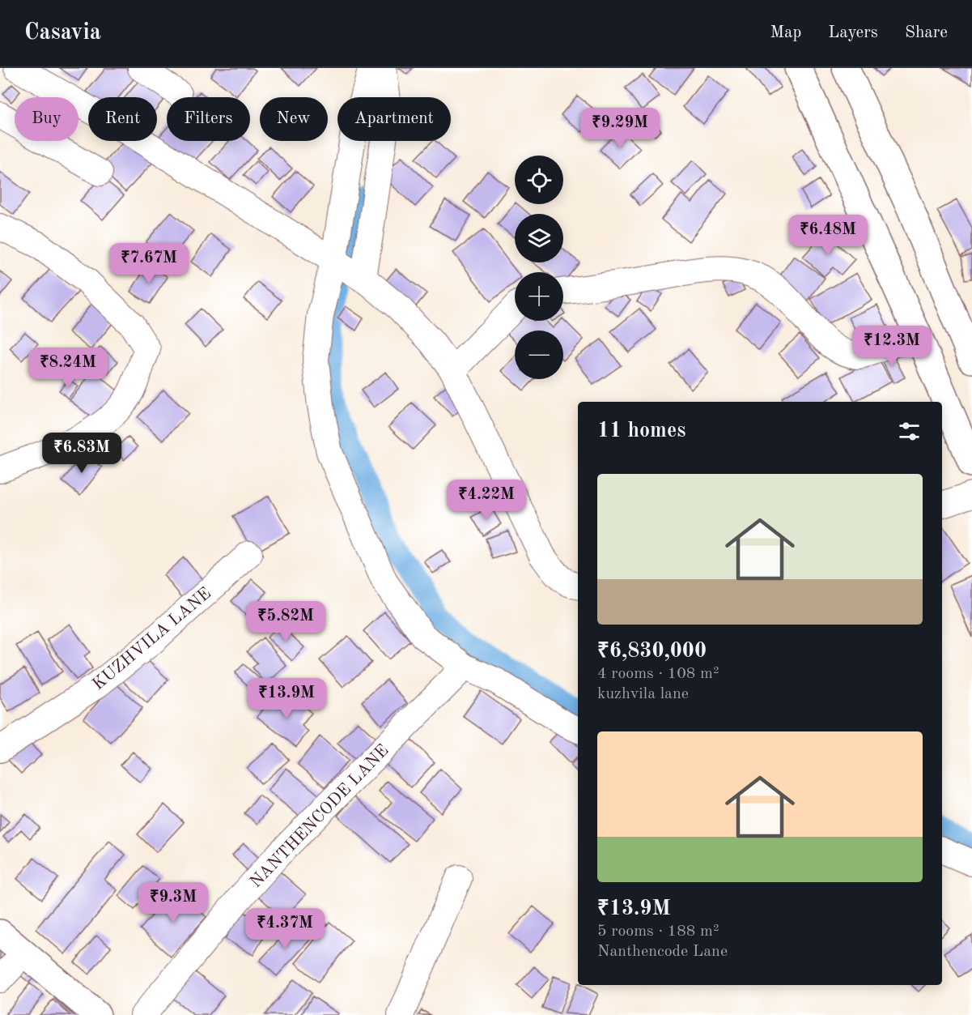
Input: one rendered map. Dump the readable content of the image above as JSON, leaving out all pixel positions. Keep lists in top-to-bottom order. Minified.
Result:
{"streets":{"street":["KUZHVILA LANE","NANTHENCODE LANE"]},"page":{"header":"Casavia","nav":["Map","Layers","Share"],"chip":["Buy","Rent","Filters","New","Apartment"],"price":["₹9.29M","₹6.48M","₹7.67M","₹12.3M","₹8.24M","₹6.83M","₹4.22M","₹5.82M","₹13.9M","₹9.3M","₹4.37M"],"map_buttons":["+","−"],"heading":"11 homes","list":[{"name":"₹6,830,000","note":"4 rooms · 108 m² · kuzhvila lane"},{"name":"₹13.9M","note":"5 rooms · 188 m² · Nanthencode Lane"}]}}
